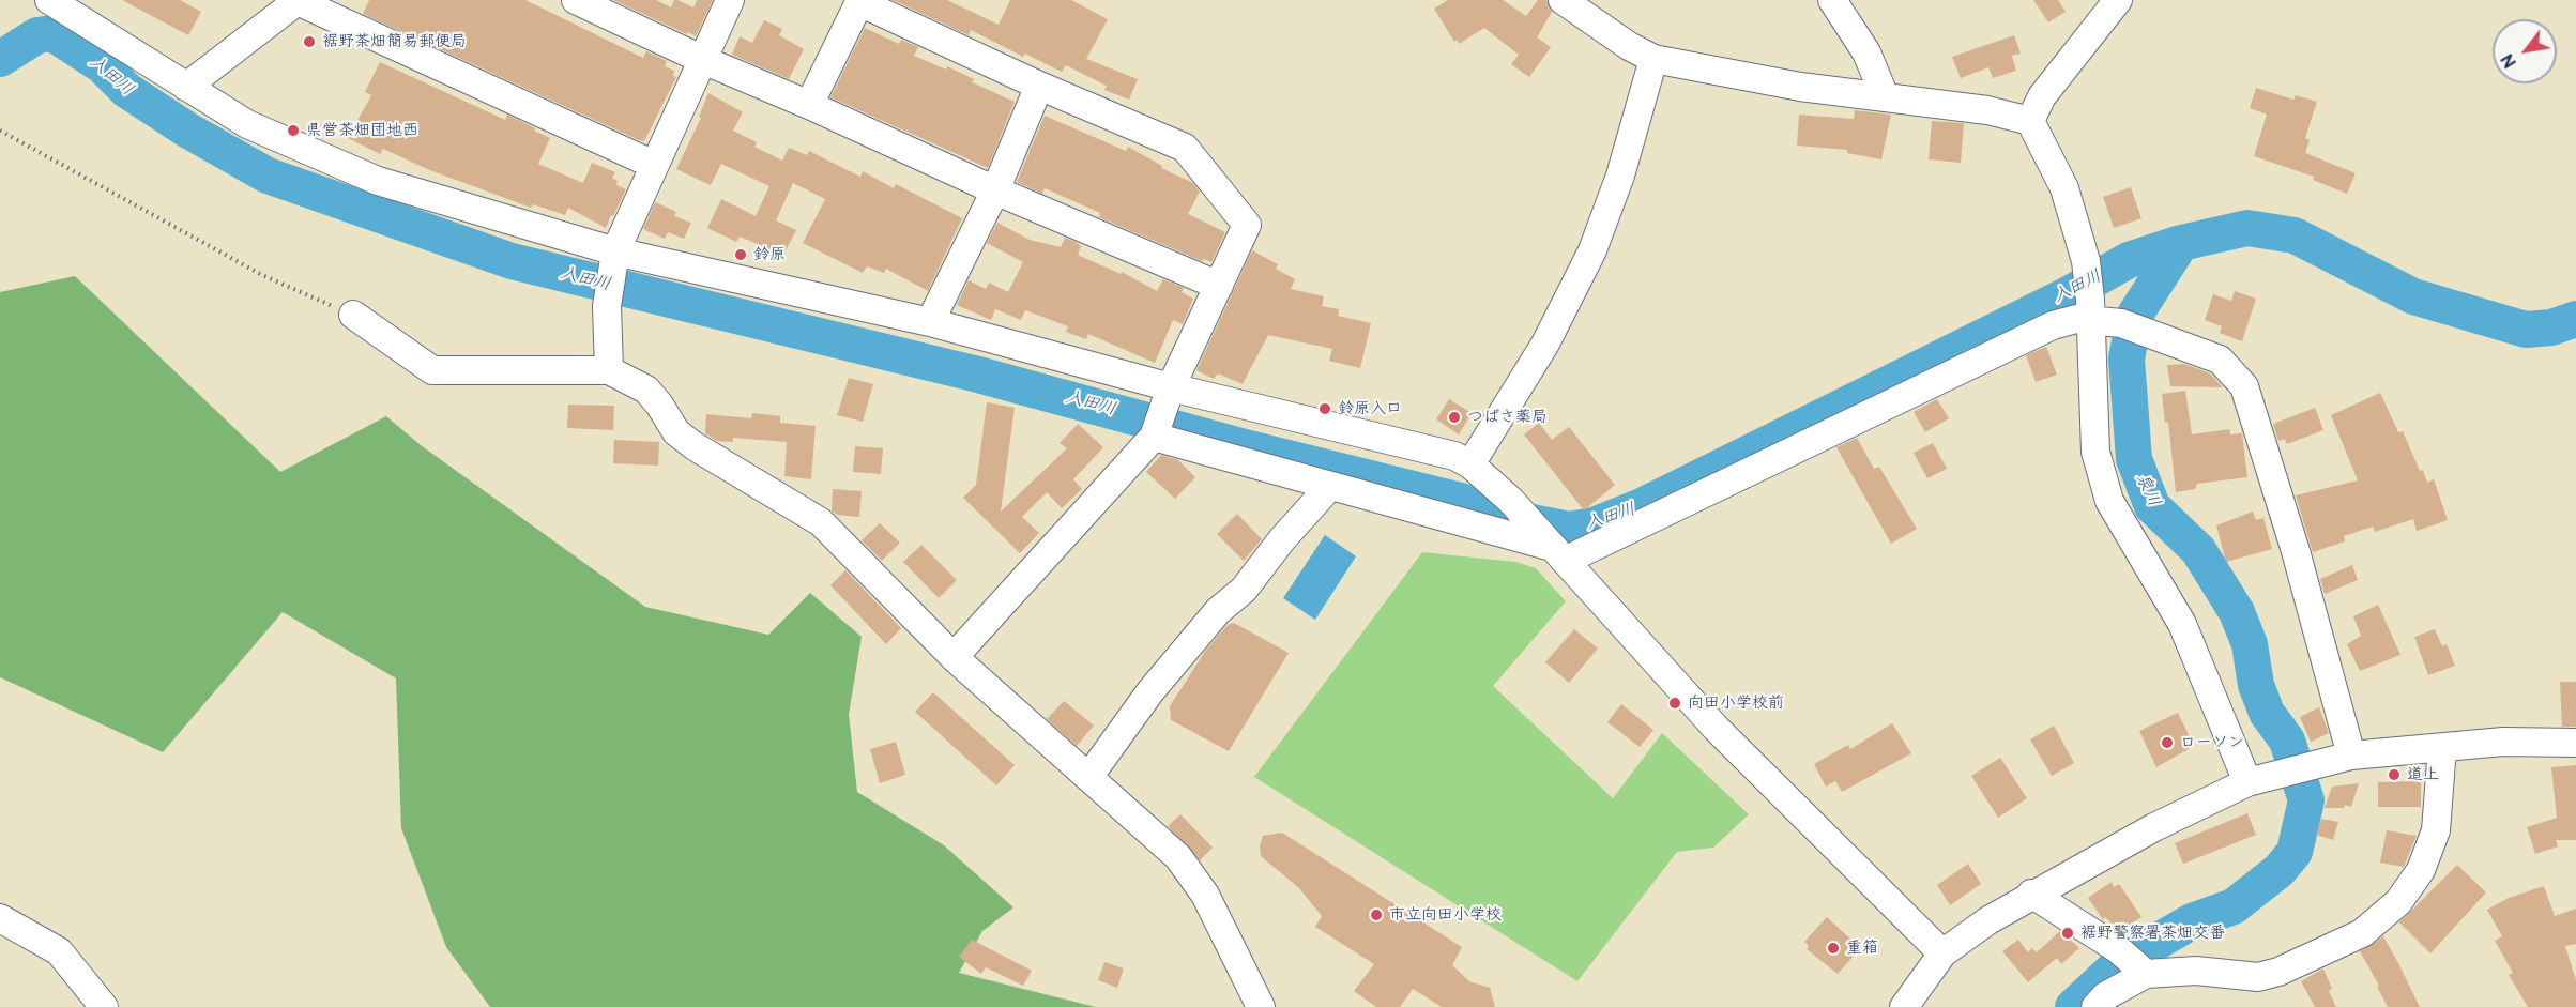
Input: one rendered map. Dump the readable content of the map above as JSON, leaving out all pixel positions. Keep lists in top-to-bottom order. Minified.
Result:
{"water":["入田川","泉川"],"places":["裾野茶畑簡易郵便局","県営茶畑団地西","鈴原","鈴原入口","つばさ薬局","向田小学校前","ローソン","道上","市立向田小学校","裾野警察署茶畑交番","重箱"],"north":"bottom left"}
